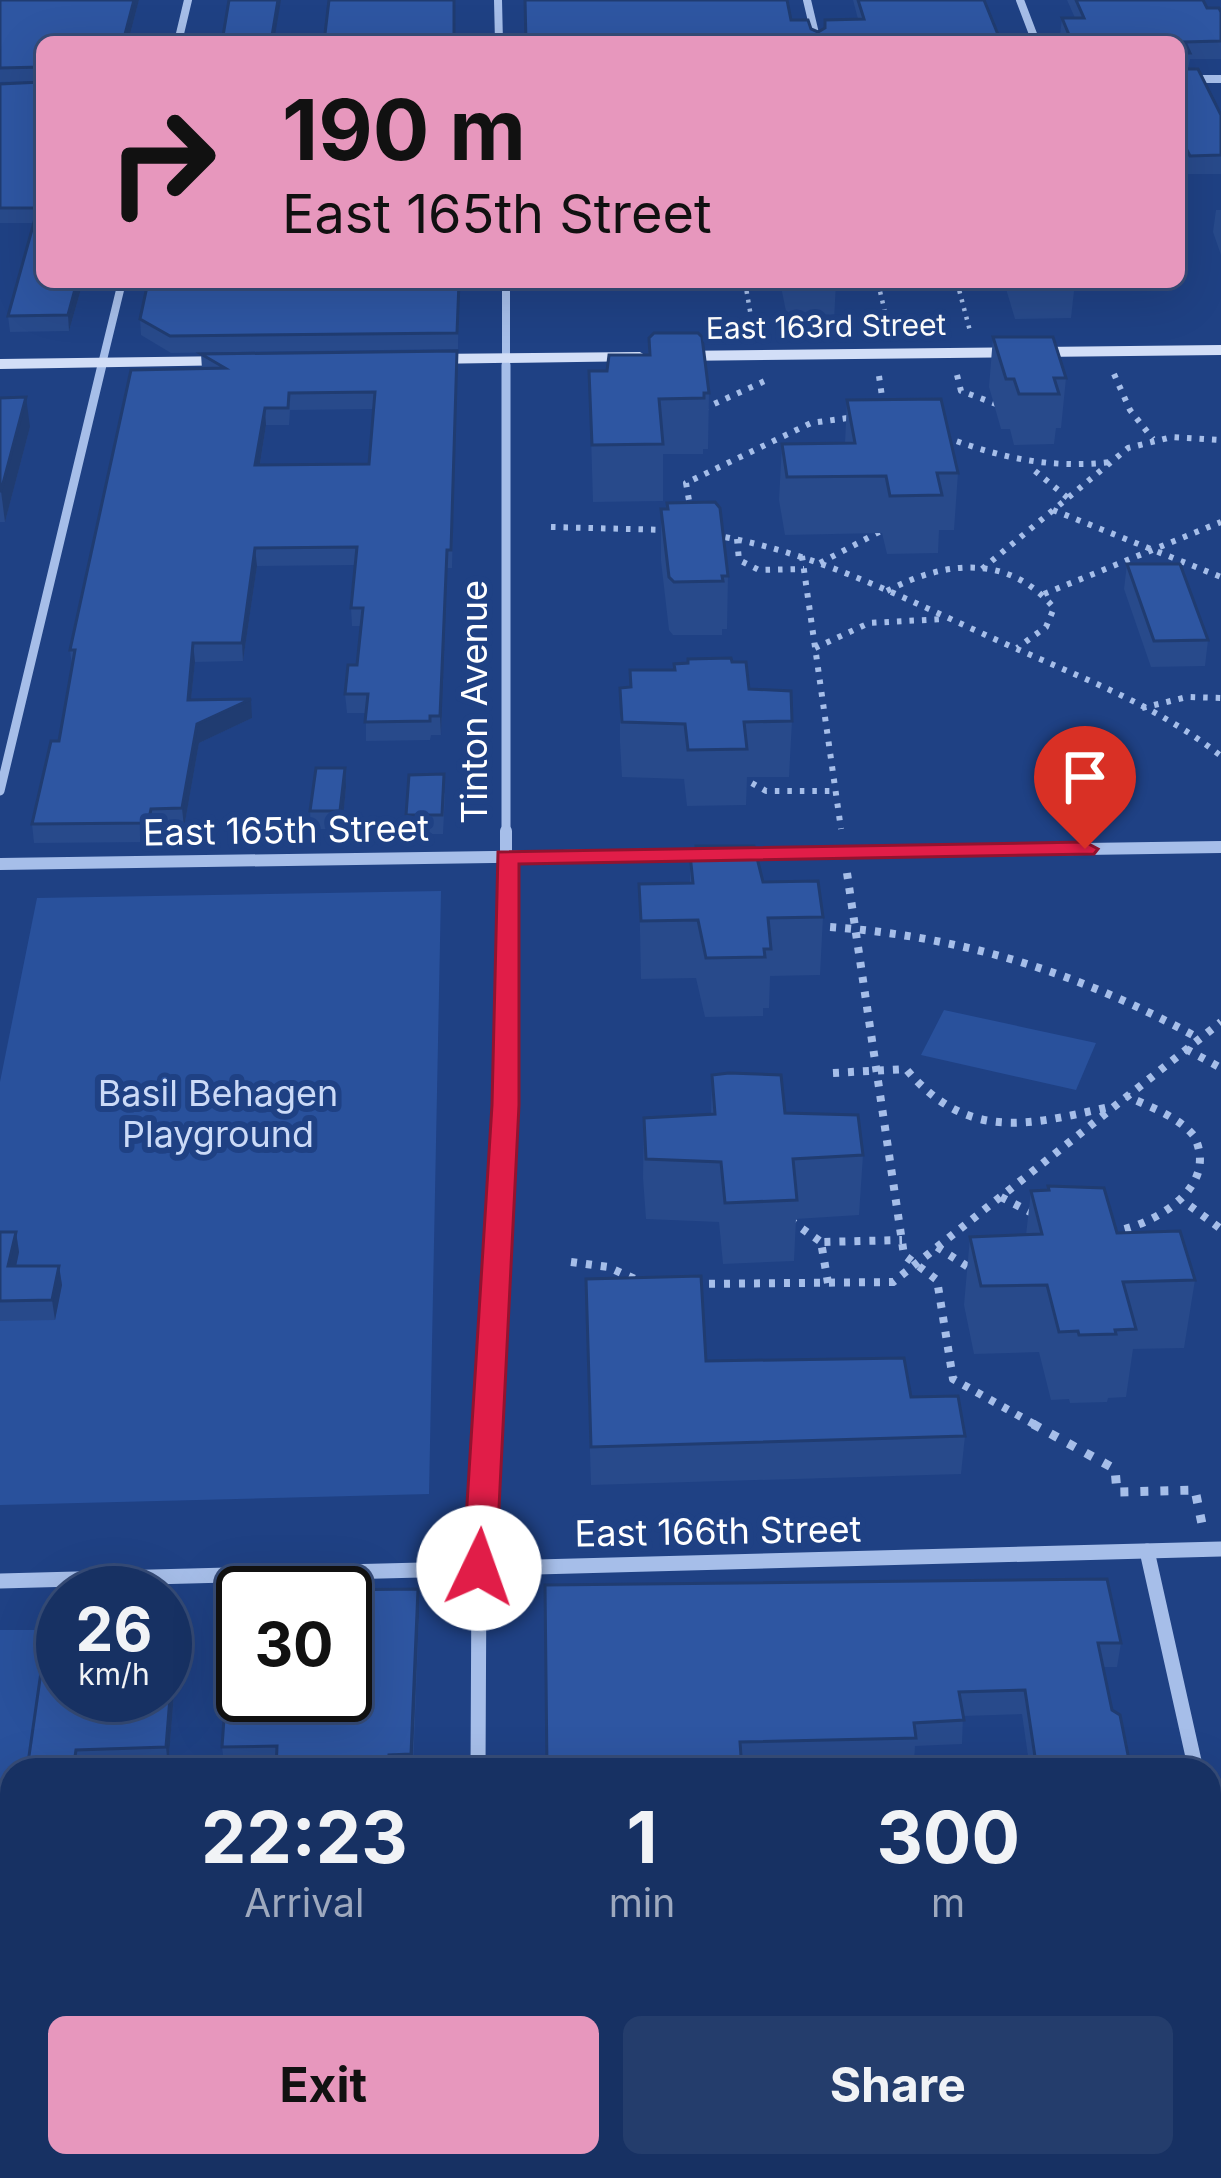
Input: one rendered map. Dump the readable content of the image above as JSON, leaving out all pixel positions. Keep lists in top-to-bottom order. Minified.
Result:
{"streets":{"main road":["East 163rd Street"],"street":["Tinton Avenue","East 165th Street","East 166th Street"]},"crossings":[["East 163rd Street","Tinton Avenue"],["Tinton Avenue","East 165th Street"],["Tinton Avenue","East 166th Street"]],"parks":["Basil Behagen Playground"],"page":{"turn":["190 m","East 165th Street"],"speed":"26 km/h","limit":"30","eta":["22:23","Arrival","1","min","300","m"],"buttons":["Exit","Share"]}}
